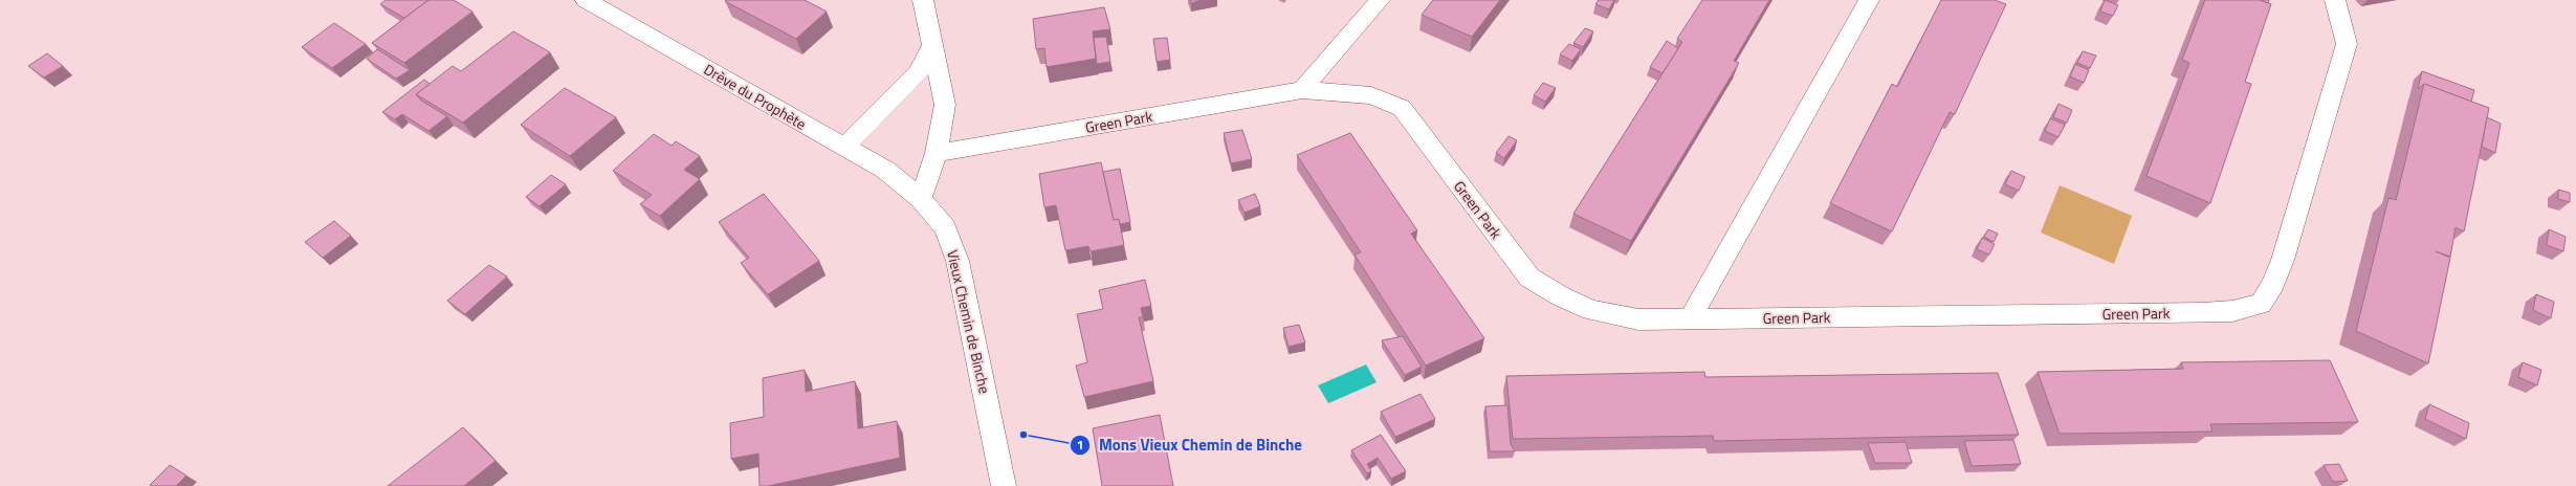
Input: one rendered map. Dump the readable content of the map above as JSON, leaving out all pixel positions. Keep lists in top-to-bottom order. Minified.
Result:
{"streets":{"street":["Drève du Prophète","Green Park","Vieux Chemin de Binche"]},"crossings":[["Drève du Prophète","Vieux Chemin de Binche"]],"places":["Mons Vieux Chemin de Binche"]}
